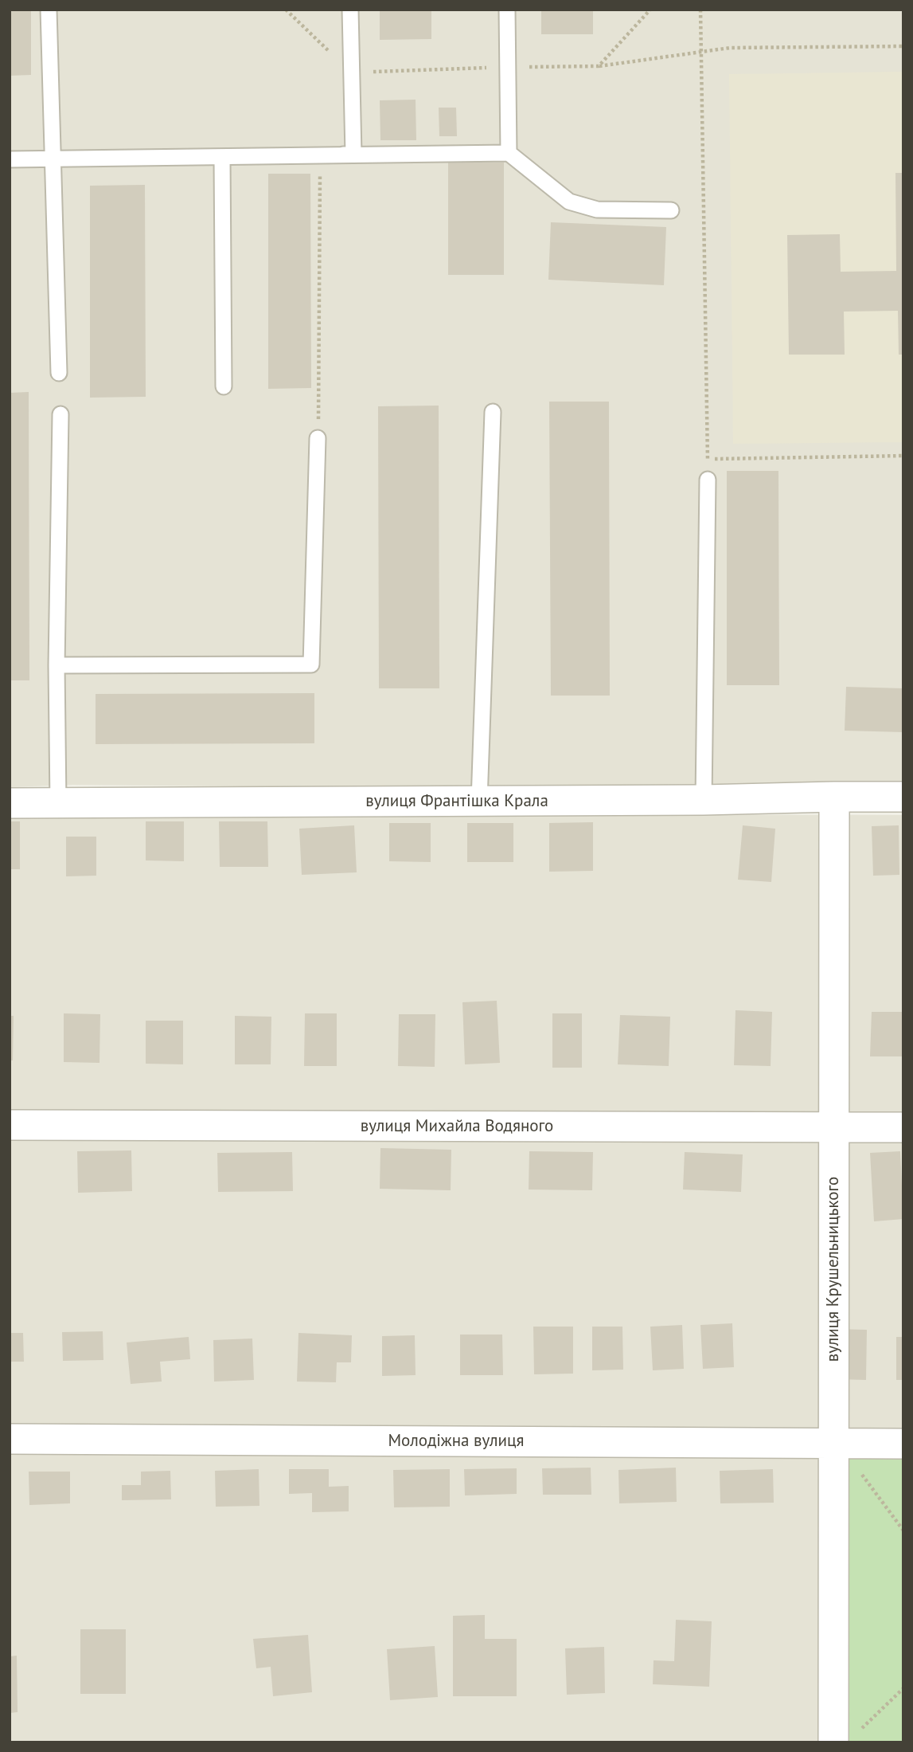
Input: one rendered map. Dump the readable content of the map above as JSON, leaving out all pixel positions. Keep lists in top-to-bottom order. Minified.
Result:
{"streets":{"street":["вулиця Франтішка Крала","вулиця Михайла Водяного","вулиця Крушельницького","Молодіжна вулиця"]},"crossings":[["вулиця Франтішка Крала","вулиця Крушельницького"],["вулиця Михайла Водяного","вулиця Крушельницького"],["вулиця Крушельницького","Молодіжна вулиця"]]}
